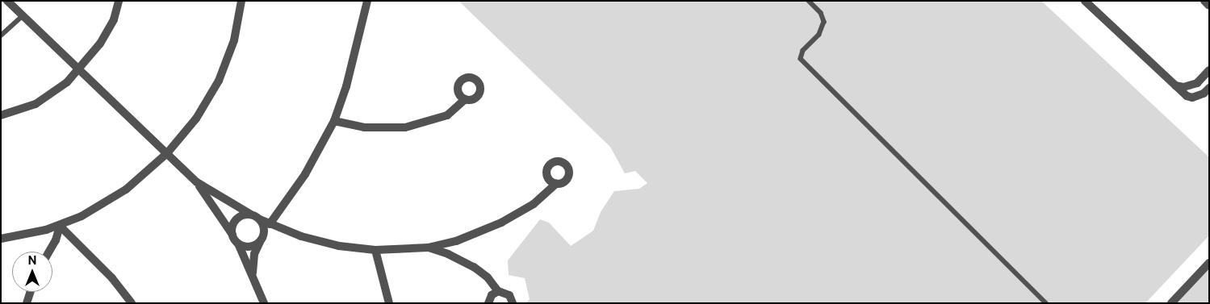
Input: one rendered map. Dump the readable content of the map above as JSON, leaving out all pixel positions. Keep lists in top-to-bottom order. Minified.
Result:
{"north":"top"}
